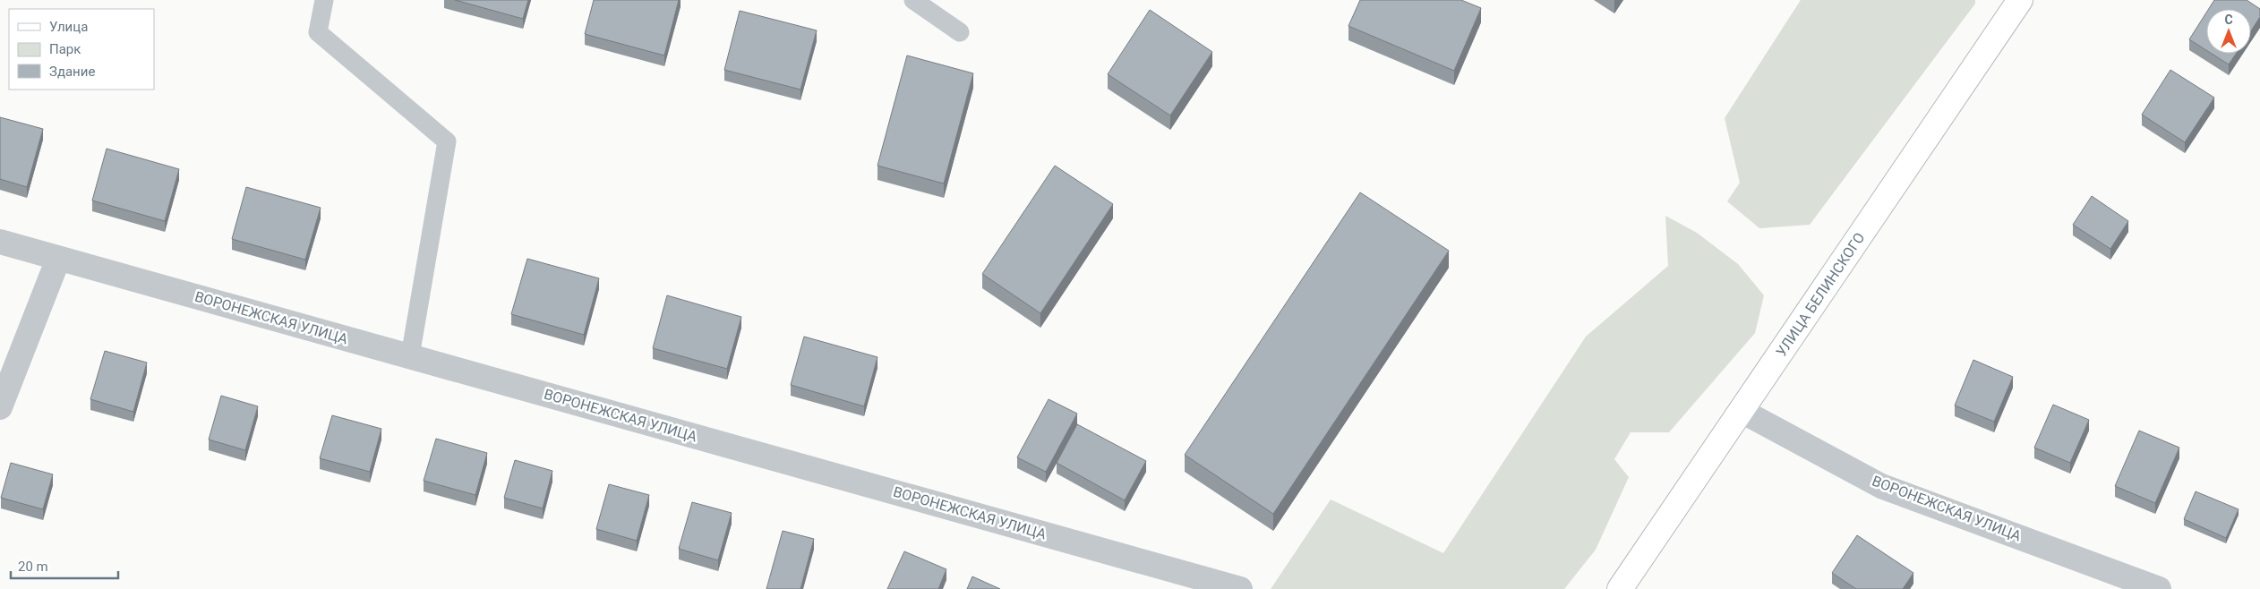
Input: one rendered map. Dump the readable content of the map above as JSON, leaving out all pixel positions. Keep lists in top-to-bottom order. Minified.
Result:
{"streets":{"main road":["УЛИЦА БЕЛИНСКОГО"],"street":["ВОРОНЕЖСКАЯ УЛИЦА"]},"crossings":[["УЛИЦА БЕЛИНСКОГО","ВОРОНЕЖСКАЯ УЛИЦА"]],"legend":["Улица","Парк","Здание"],"scale_bar":"20 m","north":"top"}
